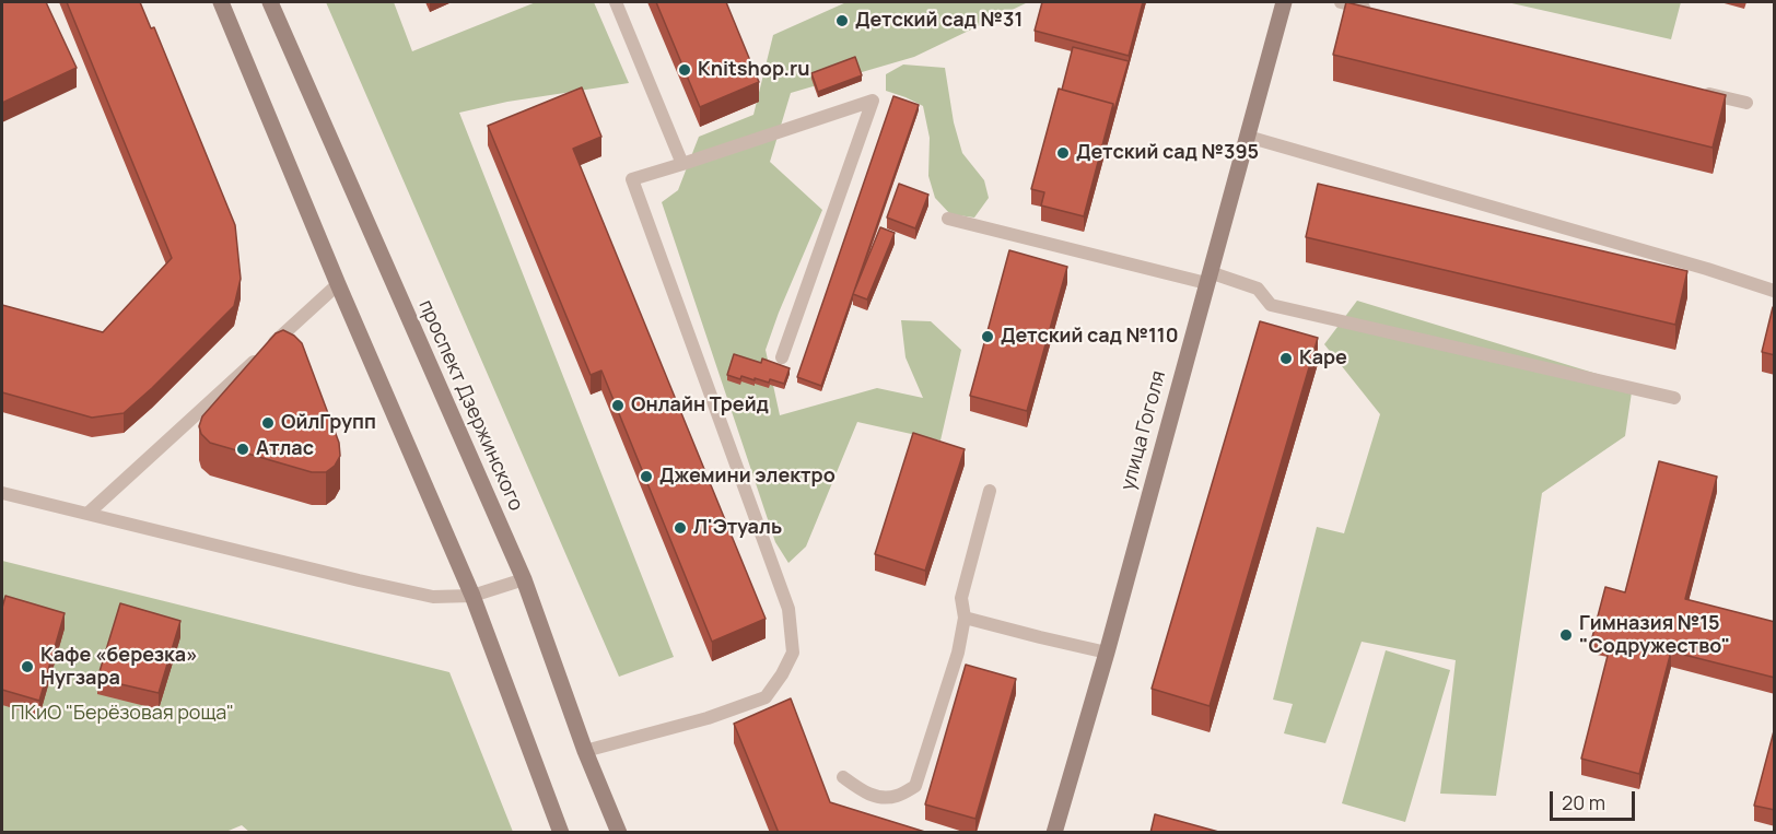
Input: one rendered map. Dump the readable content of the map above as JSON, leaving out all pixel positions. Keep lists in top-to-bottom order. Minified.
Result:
{"streets":{"main road":["проспект Дзержинского","улица Гоголя"]},"parks":["ПКиО \"Берёзовая роща\""],"places":["Детский сад №31","Knitshop.ru","Детский сад №395","Детский сад №110","Каре","Онлайн Трейд","ОйлГрупп","Атлас","Джемини электро","Л'Этуаль","Гимназия №15 \"Содружество\"","Кафе «березка» Нугзара"],"scale_bar":"20 m"}
